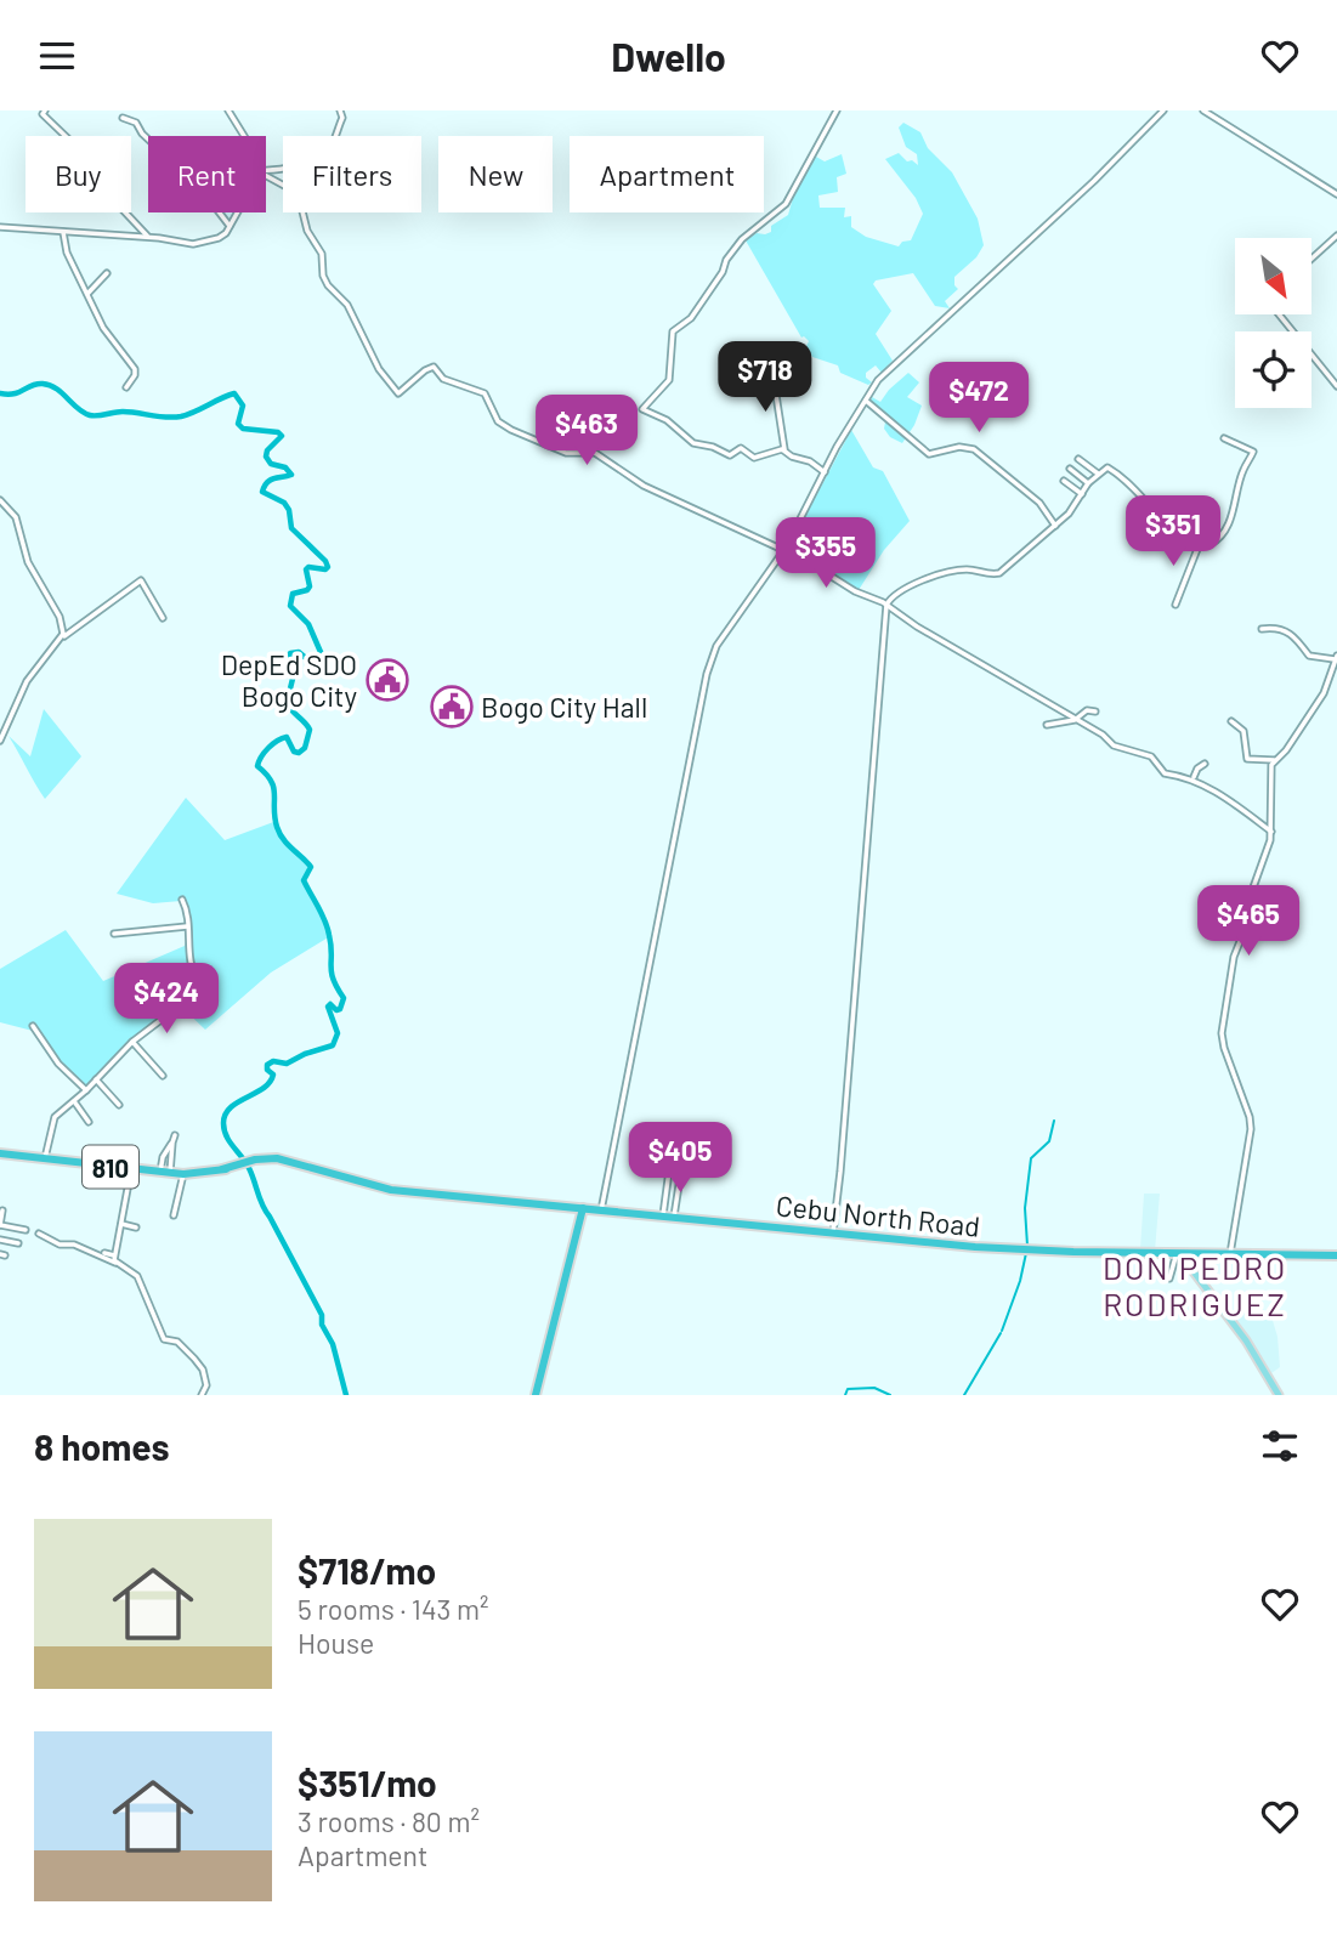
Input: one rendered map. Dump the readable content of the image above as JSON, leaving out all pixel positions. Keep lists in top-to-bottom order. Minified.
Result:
{"streets":{"highway":["810","Cebu North Road"]},"districts":["DON PEDRO RODRIGUEZ"],"places":{"public building":["DepEd SDO Bogo City","Bogo City Hall"]},"north":"bottom right","page":{"header":"Dwello","chip":["Buy","Rent","Filters","New","Apartment"],"price":["$718","$472","$463","$351","$355","$465","$424","$405"],"heading":"8 homes","list":[{"name":"$718/mo","note":"5 rooms · 143 m² · House"},{"name":"$351/mo","note":"3 rooms · 80 m² · Apartment"}]}}
